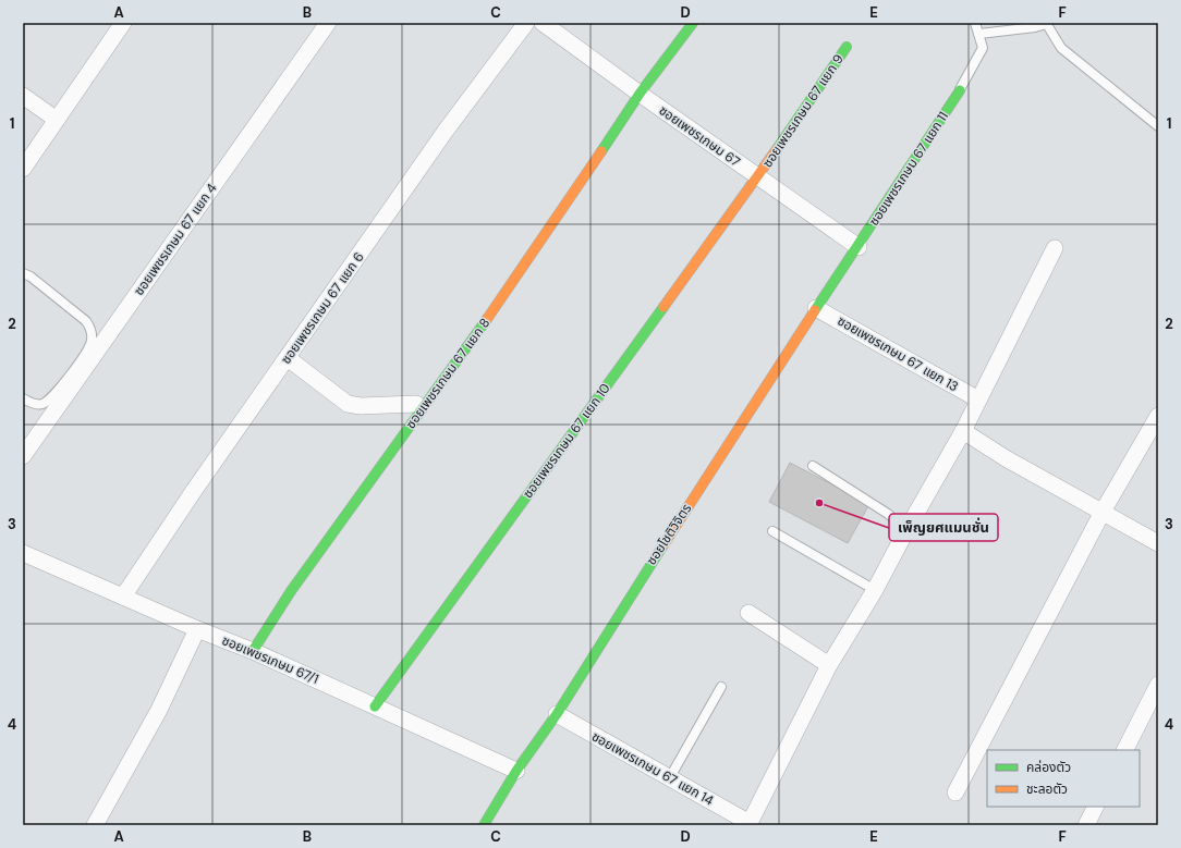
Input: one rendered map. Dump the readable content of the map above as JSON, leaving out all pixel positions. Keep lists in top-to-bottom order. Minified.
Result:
{"streets":{"street":["ซอยเพชรเกษม 67 แยก 9","ซอยเพชรเกษม 67","ซอยเพชรเกษม 67 แยก 11","ซอยเพชรเกษม 67 แยก 4","ซอยเพชรเกษม 67 แยก 6","ซอยเพชรเกษม 67 แยก 13","ซอยเพชรเกษม 67 แยก 8","ซอยเพชรเกษม 67 แยก 10","ซอยโชติวิจิตร","ซอยเพชรเกษม 67/1","ซอยเพชรเกษม 67 แยก 14"]},"crossings":[["ซอยเพชรเกษม 67 แยก 9","ซอยเพชรเกษม 67"],["ซอยเพชรเกษม 67 แยก 9","ซอยเพชรเกษม 67 แยก 10"],["ซอยเพชรเกษม 67","ซอยเพชรเกษม 67 แยก 11"],["ซอยเพชรเกษม 67","ซอยเพชรเกษม 67 แยก 8"],["ซอยเพชรเกษม 67","ซอยเพชรเกษม 67 แยก 10"],["ซอยเพชรเกษม 67","ซอยโชติวิจิตร"],["ซอยเพชรเกษม 67 แยก 11","ซอยโชติวิจิตร"],["ซอยเพชรเกษม 67 แยก 6","ซอยเพชรเกษม 67/1"],["ซอยเพชรเกษม 67 แยก 13","ซอยโชติวิจิตร"],["ซอยเพชรเกษม 67 แยก 8","ซอยเพชรเกษม 67/1"],["ซอยเพชรเกษม 67 แยก 10","ซอยเพชรเกษม 67/1"],["ซอยโชติวิจิตร","ซอยเพชรเกษม 67/1"],["ซอยโชติวิจิตร","ซอยเพชรเกษม 67 แยก 14"]],"places":["เพ็ญยศแมนชั่น"],"legend":["คล่องตัว","ชะลอตัว"],"grid":{"columns":["A","B","C","D","E","F"],"rows":["1","2","3","4"]}}
